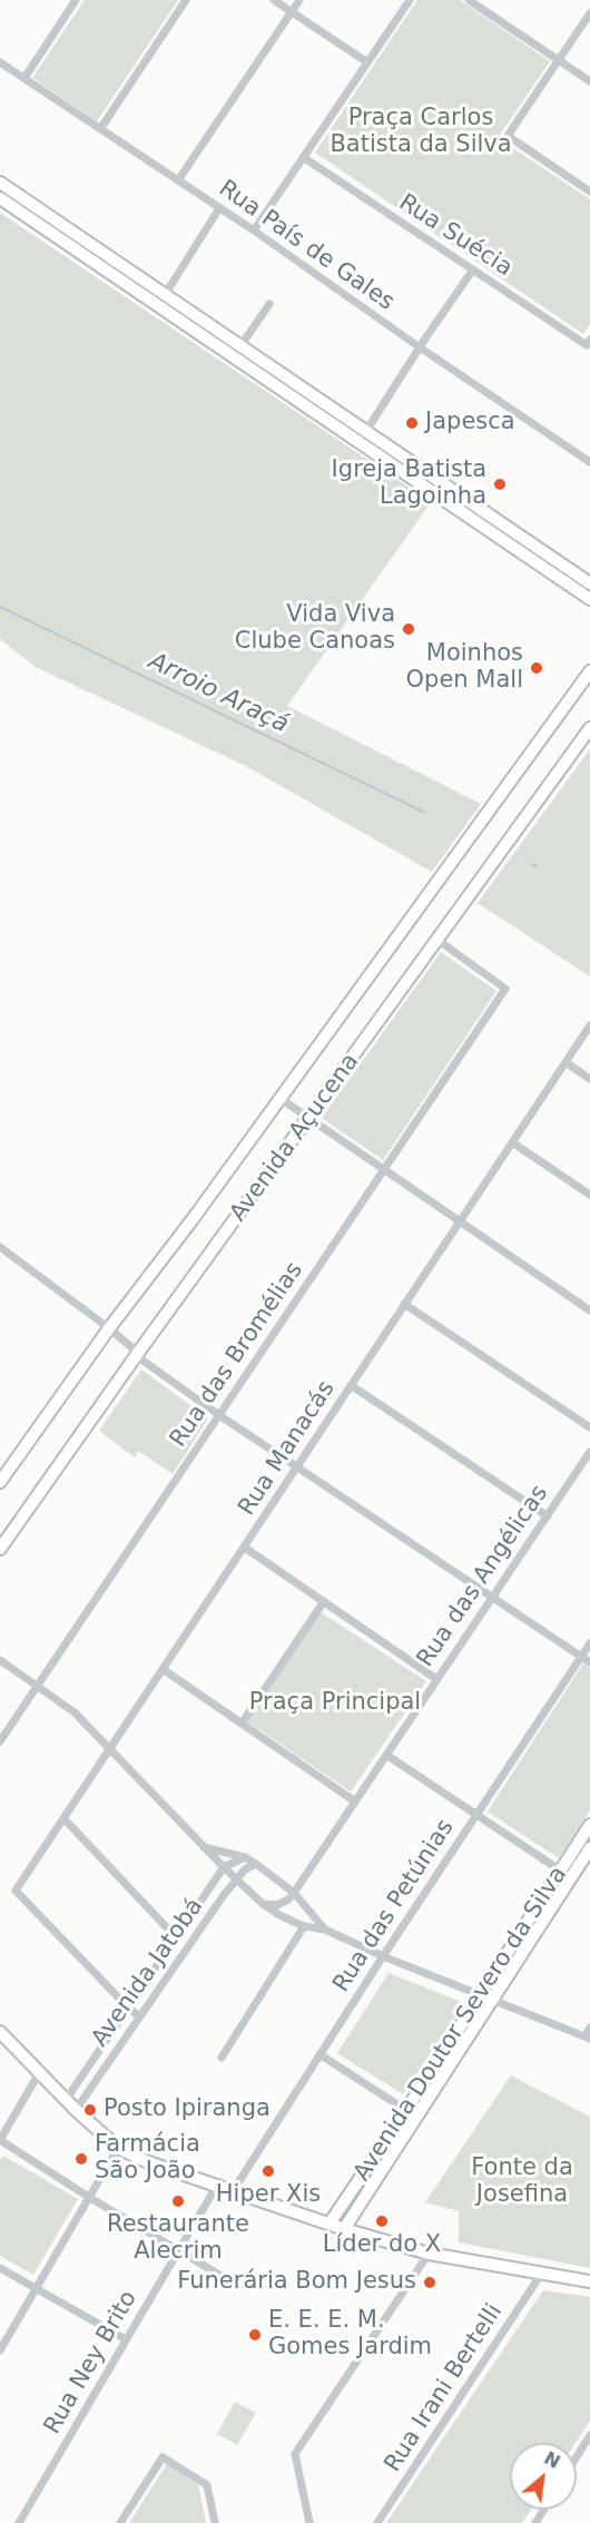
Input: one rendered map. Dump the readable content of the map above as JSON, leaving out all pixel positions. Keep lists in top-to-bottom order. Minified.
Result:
{"streets":{"main road":["Avenida Açucena","Avenida Doutor Severo da Silva"],"street":["Rua Suécia","Rua País de Gales","Rua das Bromélias","Rua Manacás","Rua das Angélicas","Rua das Petúnias","Avenida Jatobá","Rua Ney Brito","Rua Irani Bertelli"]},"crossings":[["Avenida Açucena","Rua das Bromélias"],["Rua Manacás","Avenida Jatobá"]],"water":["Arroio Araçá"],"parks":["Praça Carlos Batista da Silva","Praça Principal","Fonte da Josefina"],"places":["Japesca","Igreja Batista Lagoinha","Vida Viva Clube Canoas","Moinhos Open Mall","Posto Ipiranga","Farmácia São João","Hiper Xis","Restaurante Alecrim","Líder do X","Funerária Bom Jesus","E. E. E. M. Gomes Jardim"],"north":"top right"}
